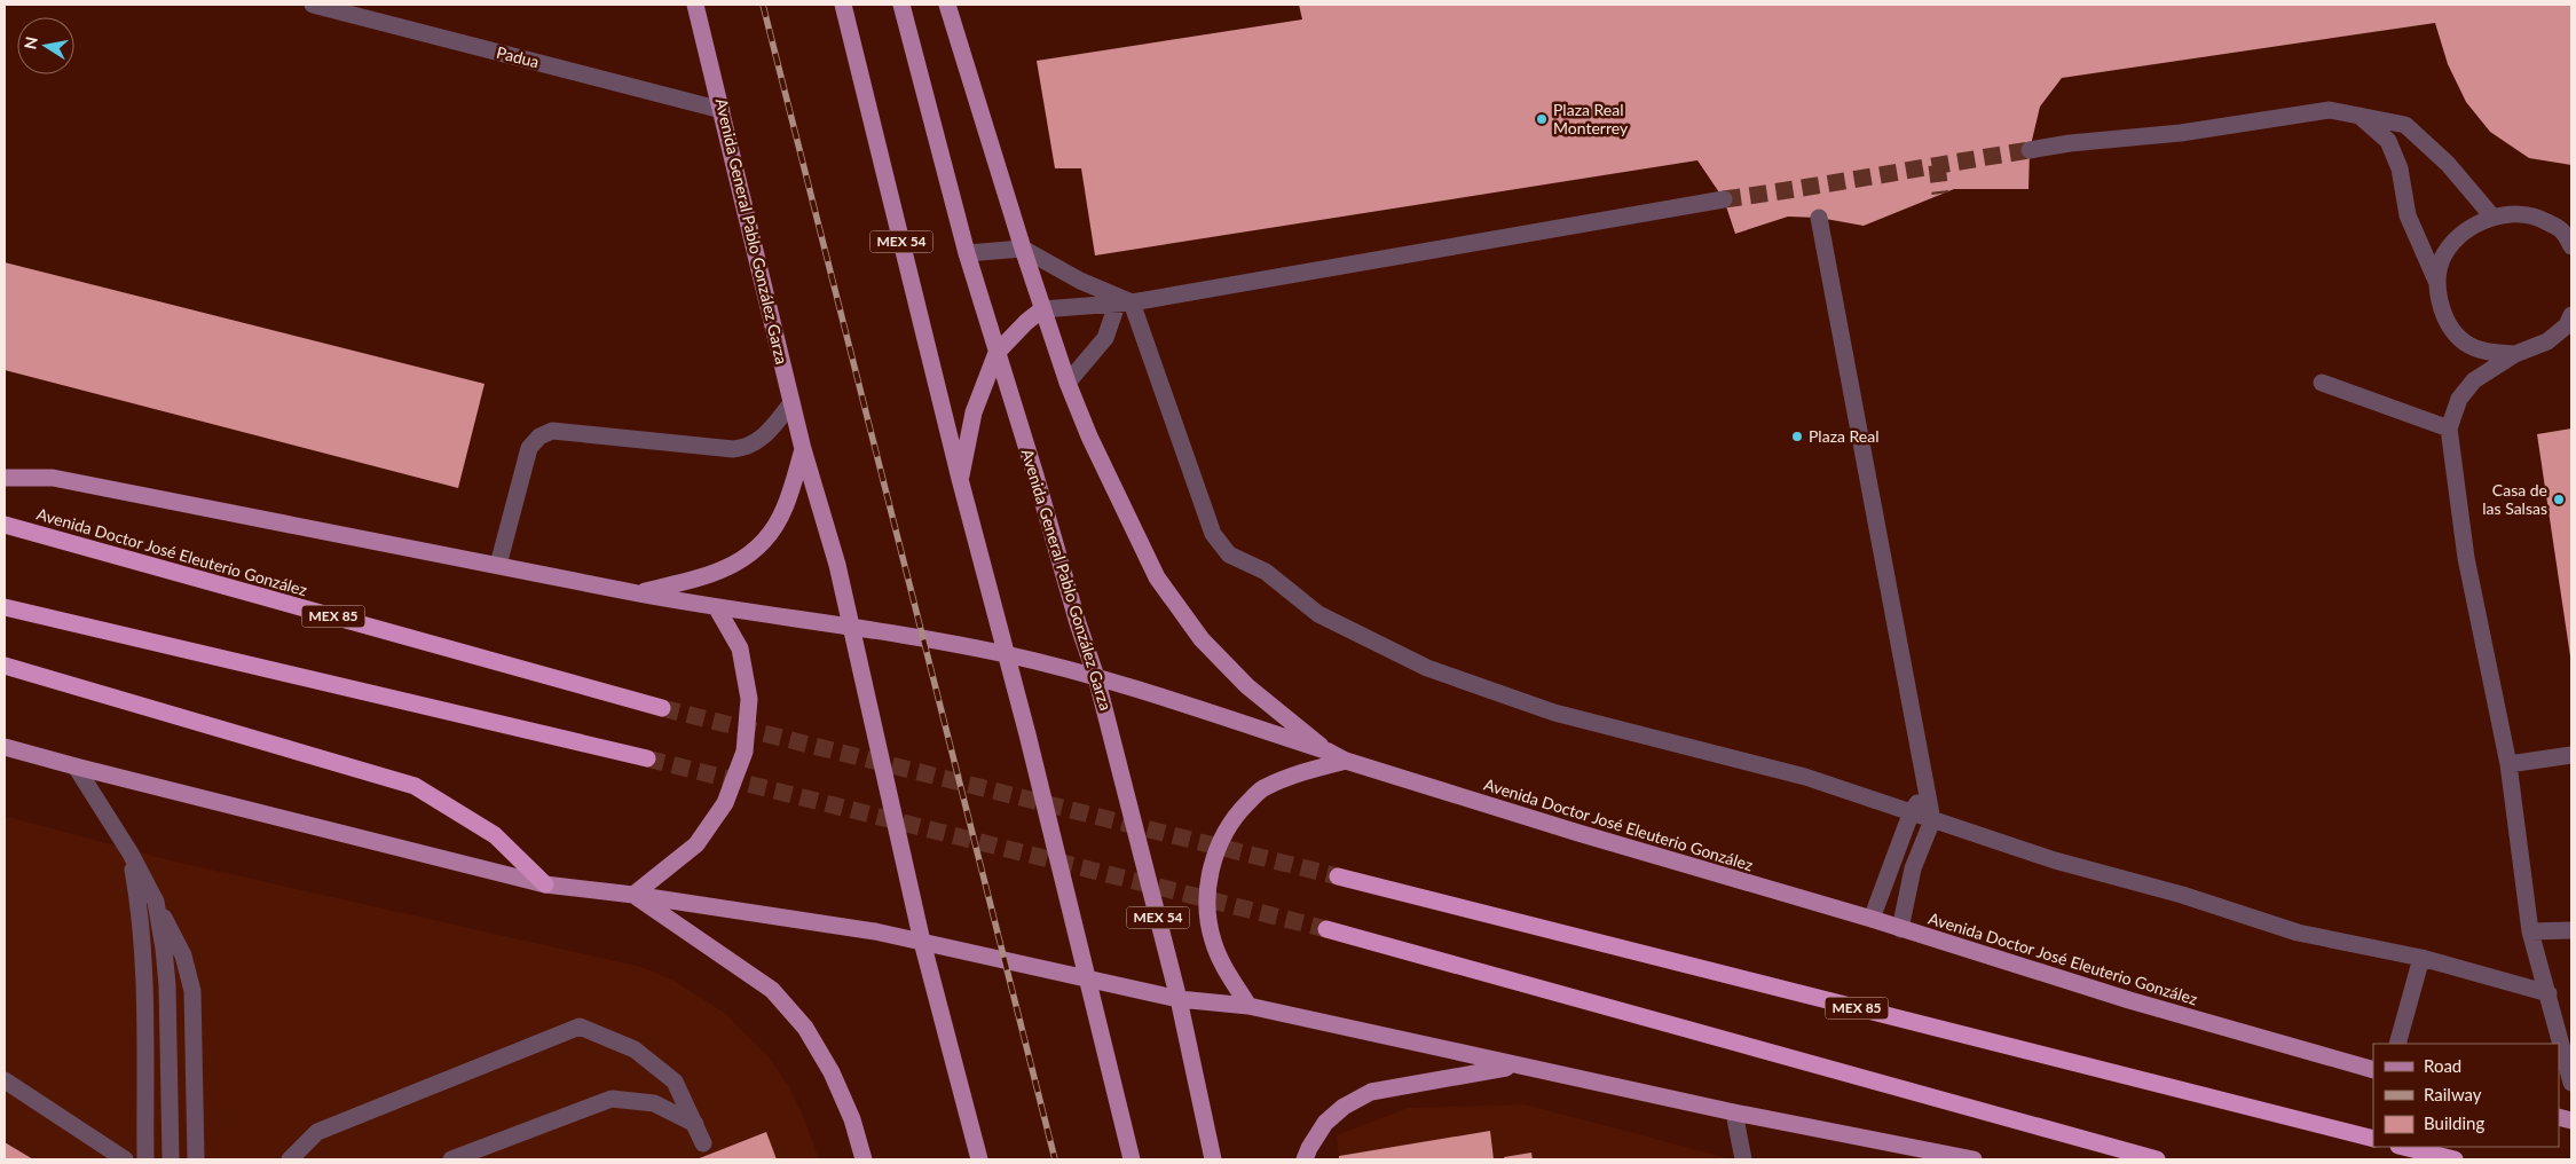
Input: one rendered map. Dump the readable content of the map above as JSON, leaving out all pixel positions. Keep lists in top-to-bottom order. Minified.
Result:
{"streets":{"highway":["Avenida Doctor José Eleuterio González","MEX 85"],"main road":["Avenida General Pablo González Garza","MEX 54"],"street":["Padua"]},"crossings":[["Padua","Avenida General Pablo González Garza"],["Avenida General Pablo González Garza","Avenida Doctor José Eleuterio González"],["MEX 54","Avenida Doctor José Eleuterio González"]],"places":["Plaza Real Monterrey","Plaza Real","Casa de las Salsas"],"legend":["Road","Railway","Building"],"north":"left"}
